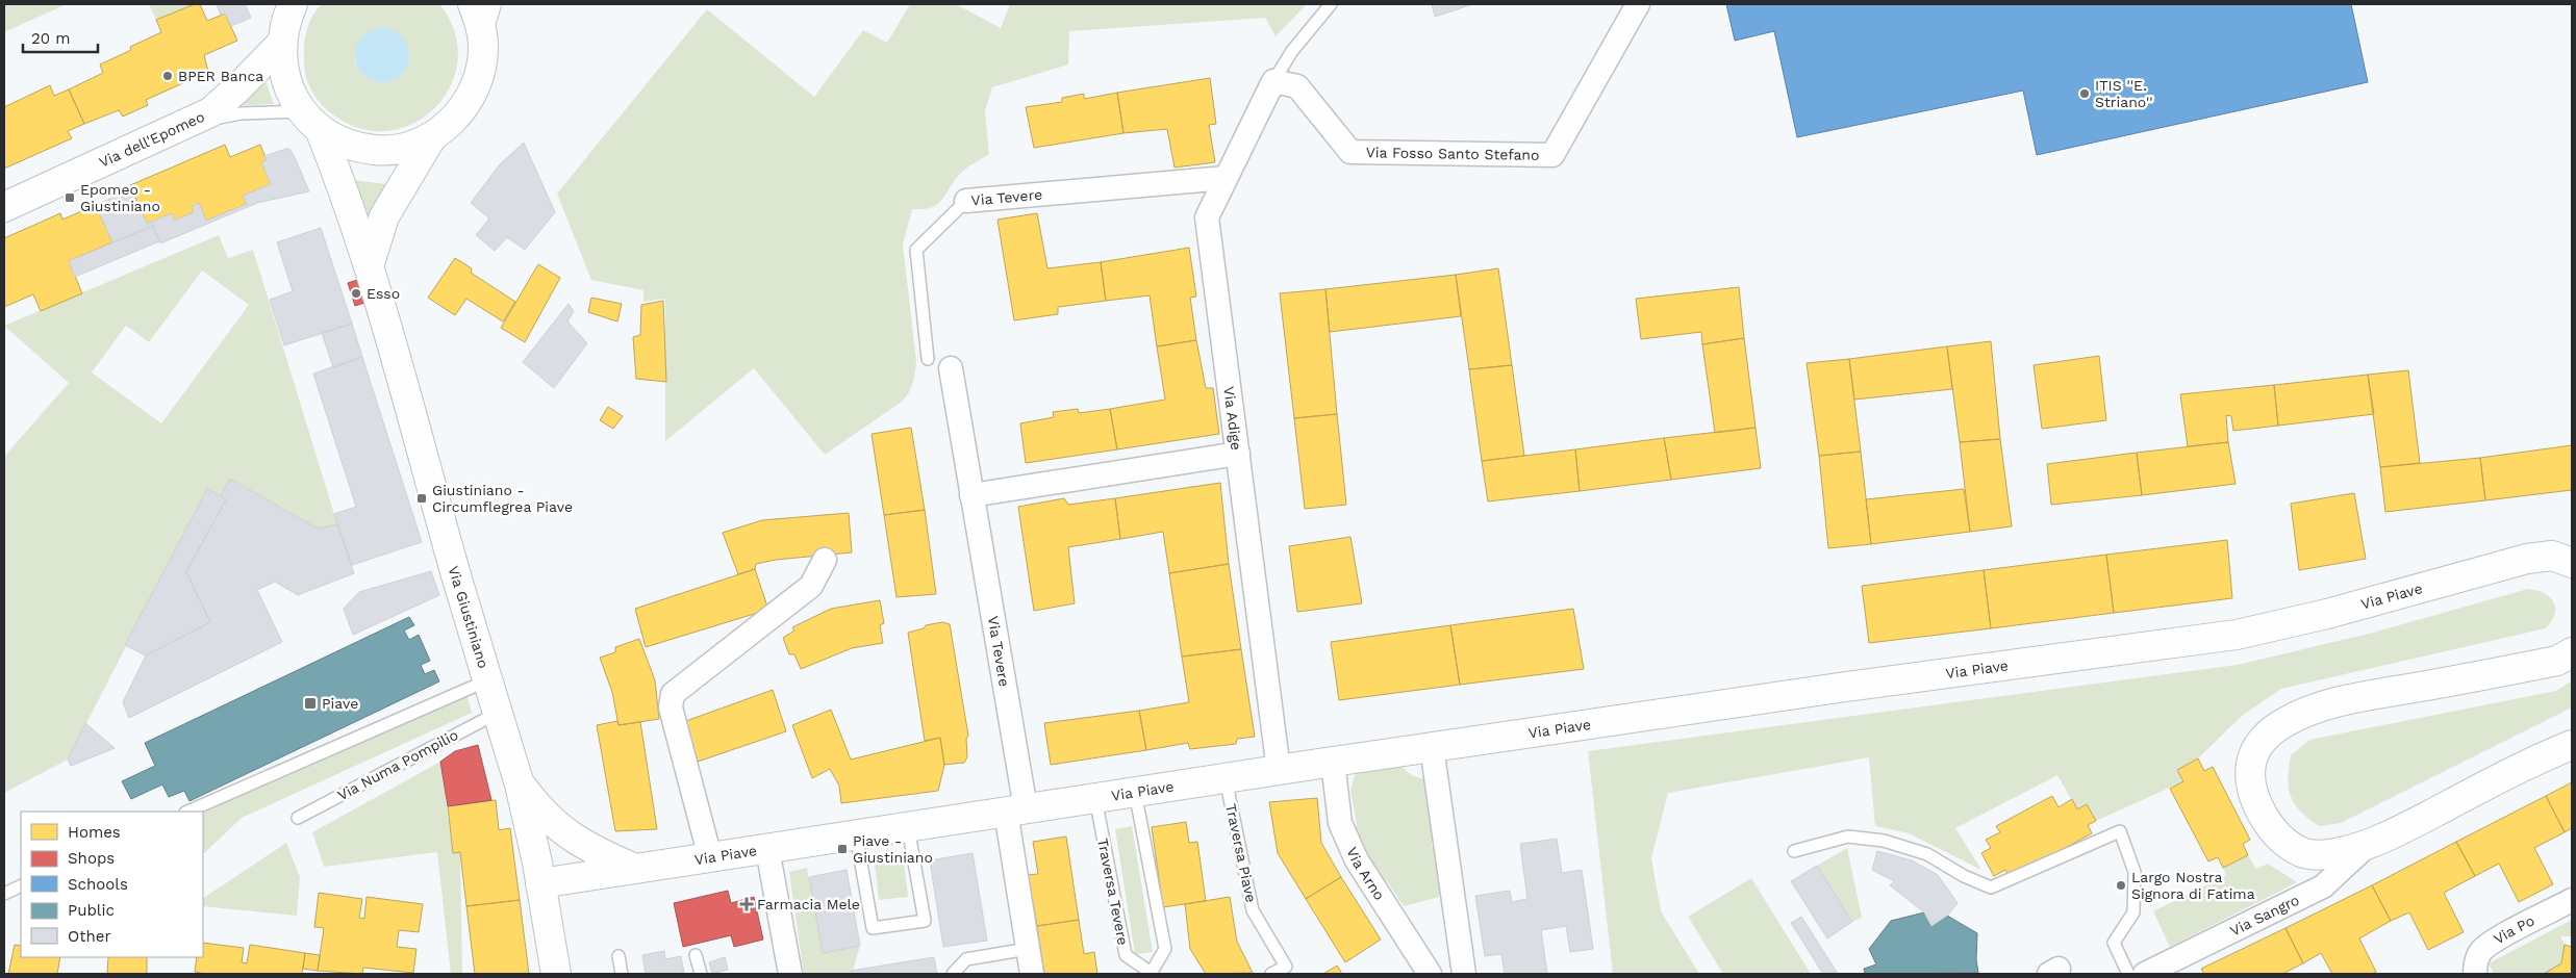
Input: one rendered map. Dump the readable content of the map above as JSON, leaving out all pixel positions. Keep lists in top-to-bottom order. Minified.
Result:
{"streets":{"street":["Via dell'Epomeo","Via Fosso Santo Stefano","Via Tevere","Via Adige","Via Piave","Via Giustiniano","Via Arno","Via Sangro","Via Po"],"lane":["Via Numa Pompilio","Traversa Piave","Traversa Tevere"]},"crossings":[["Via dell'Epomeo","Via Giustiniano"],["Via Fosso Santo Stefano","Via Adige"],["Via Tevere","Via Adige"],["Via Tevere","Via Piave"],["Via Adige","Via Piave"],["Via Piave","Via Giustiniano"],["Via Piave","Traversa Piave"],["Via Piave","Via Arno"],["Via Piave","Traversa Tevere"],["Via Giustiniano","Via Numa Pompilio"]],"places":{"other":["BPER Banca","ITIS ''E. Striano''","Esso","Largo Nostra Signora di Fatima"],"transit":["Epomeo - Giustiniano","Giustiniano - Circumflegrea Piave","Piave","Piave - Giustiniano"],"health":["Farmacia Mele"]},"legend":["Homes","Shops","Schools","Public","Other"],"scale_bar":"20 m"}
